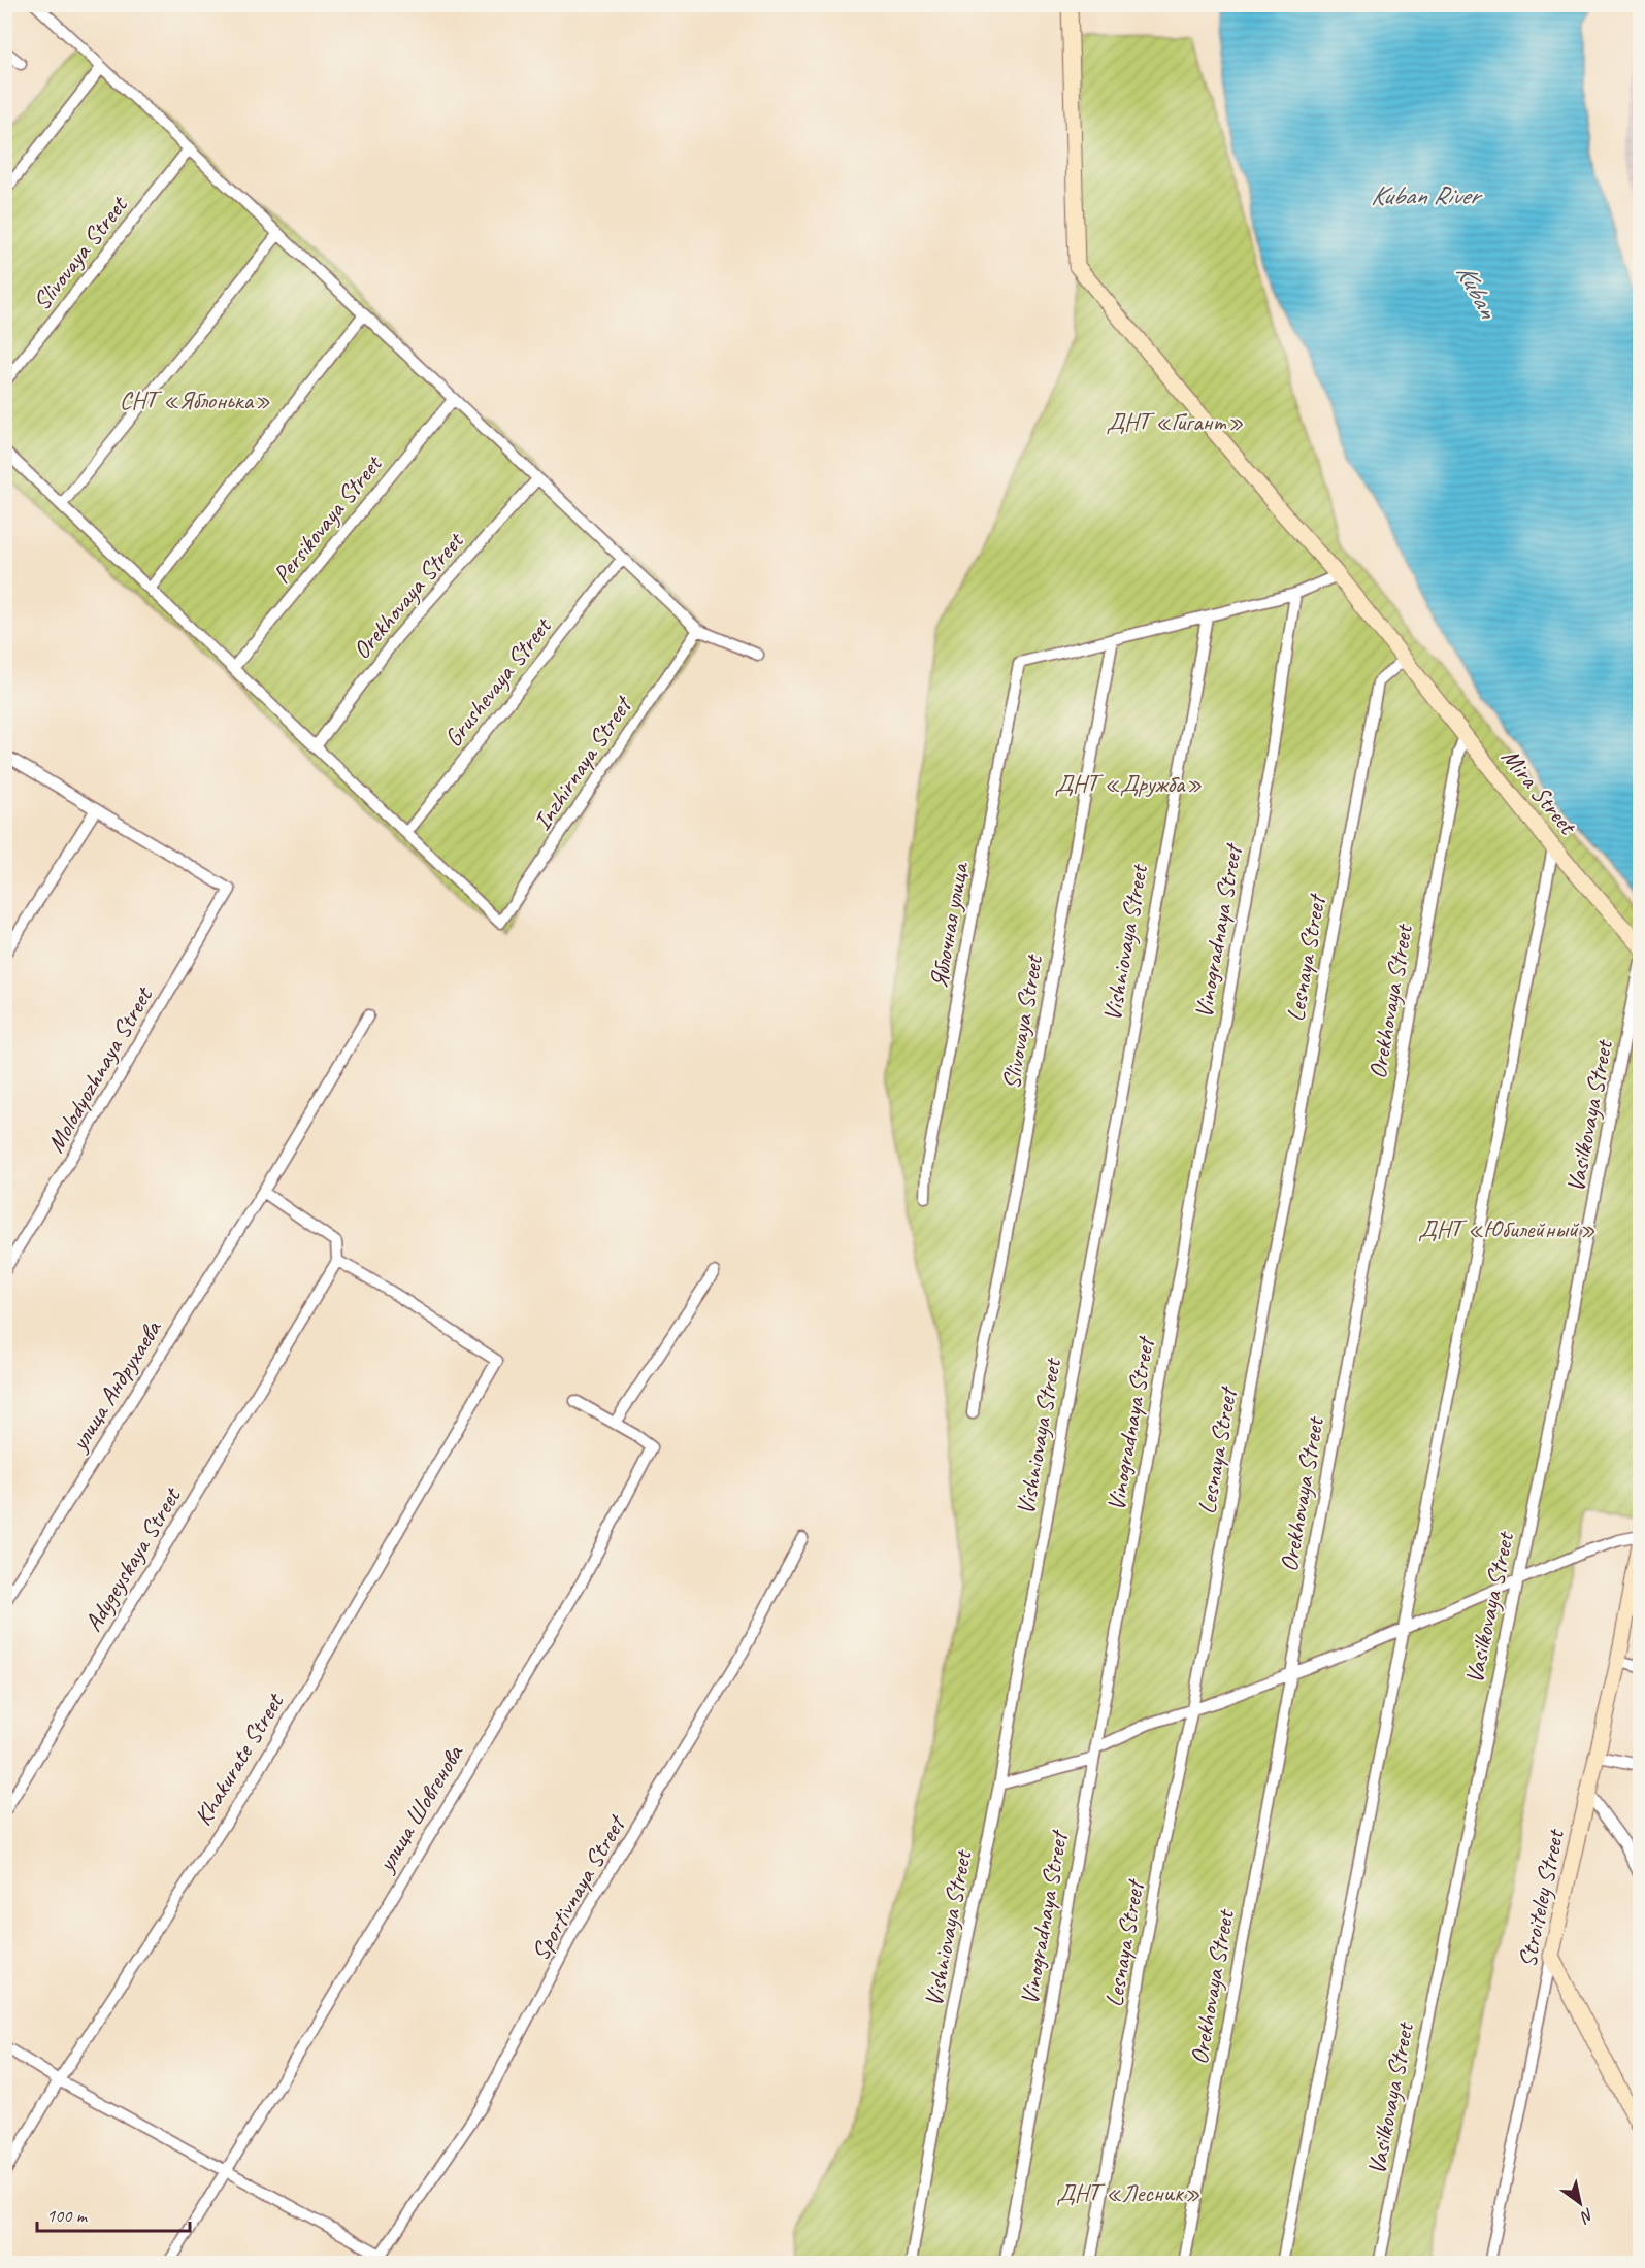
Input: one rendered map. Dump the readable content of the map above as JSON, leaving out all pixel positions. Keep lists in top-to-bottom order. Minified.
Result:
{"streets":{"street":["Slivovaya Street","Persikovaya Street","Orekhovaya Street","Grushevaya Street","Inzhirnaya Street","Mira Street","Яблочная улица","Vinogradnaya Street","Vishniovaya Street","Lesnaya Street","Molodyozhnaya Street","Vasilkovaya Street","улица Андрухаева","Adygeyskaya Street","Khakurate Street","улица Шовгенова","Sportivnaya Street","Stroiteley Street"]},"crossings":[["Slivovaya Street","Яблочная улица"],["Orekhovaya Street","Mira Street"],["Grushevaya Street","Inzhirnaya Street"],["Mira Street","Lesnaya Street"],["Adygeyskaya Street","Khakurate Street"],["улица Шовгенова","Sportivnaya Street"]],"water":["Kuban River","Kuban"],"parks":["СНТ «Яблонька»","ДНТ «Гигант»","ДНТ «Дружба»","ДНТ «Юбилейный»","ДНТ «Лесник»"],"scale_bar":"100 m","north":"bottom right"}
